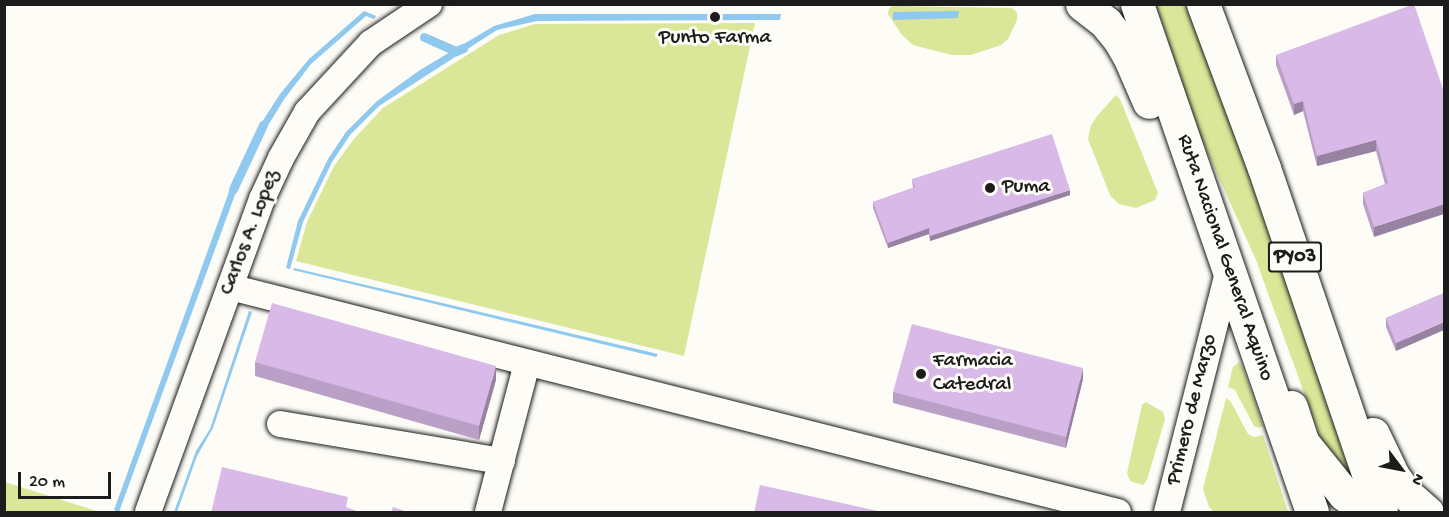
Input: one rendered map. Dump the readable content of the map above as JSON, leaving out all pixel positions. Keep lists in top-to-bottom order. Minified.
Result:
{"streets":{"main road":["PY03","Ruta Nacional General Aquino"],"street":["Carlos A. Lopez","Primero de Marzo"]},"crossings":[["Ruta Nacional General Aquino","Primero de Marzo"]],"places":["Punto Farma","Puma","Farmacia Catedral"],"scale_bar":"20 m","north":"bottom right"}
